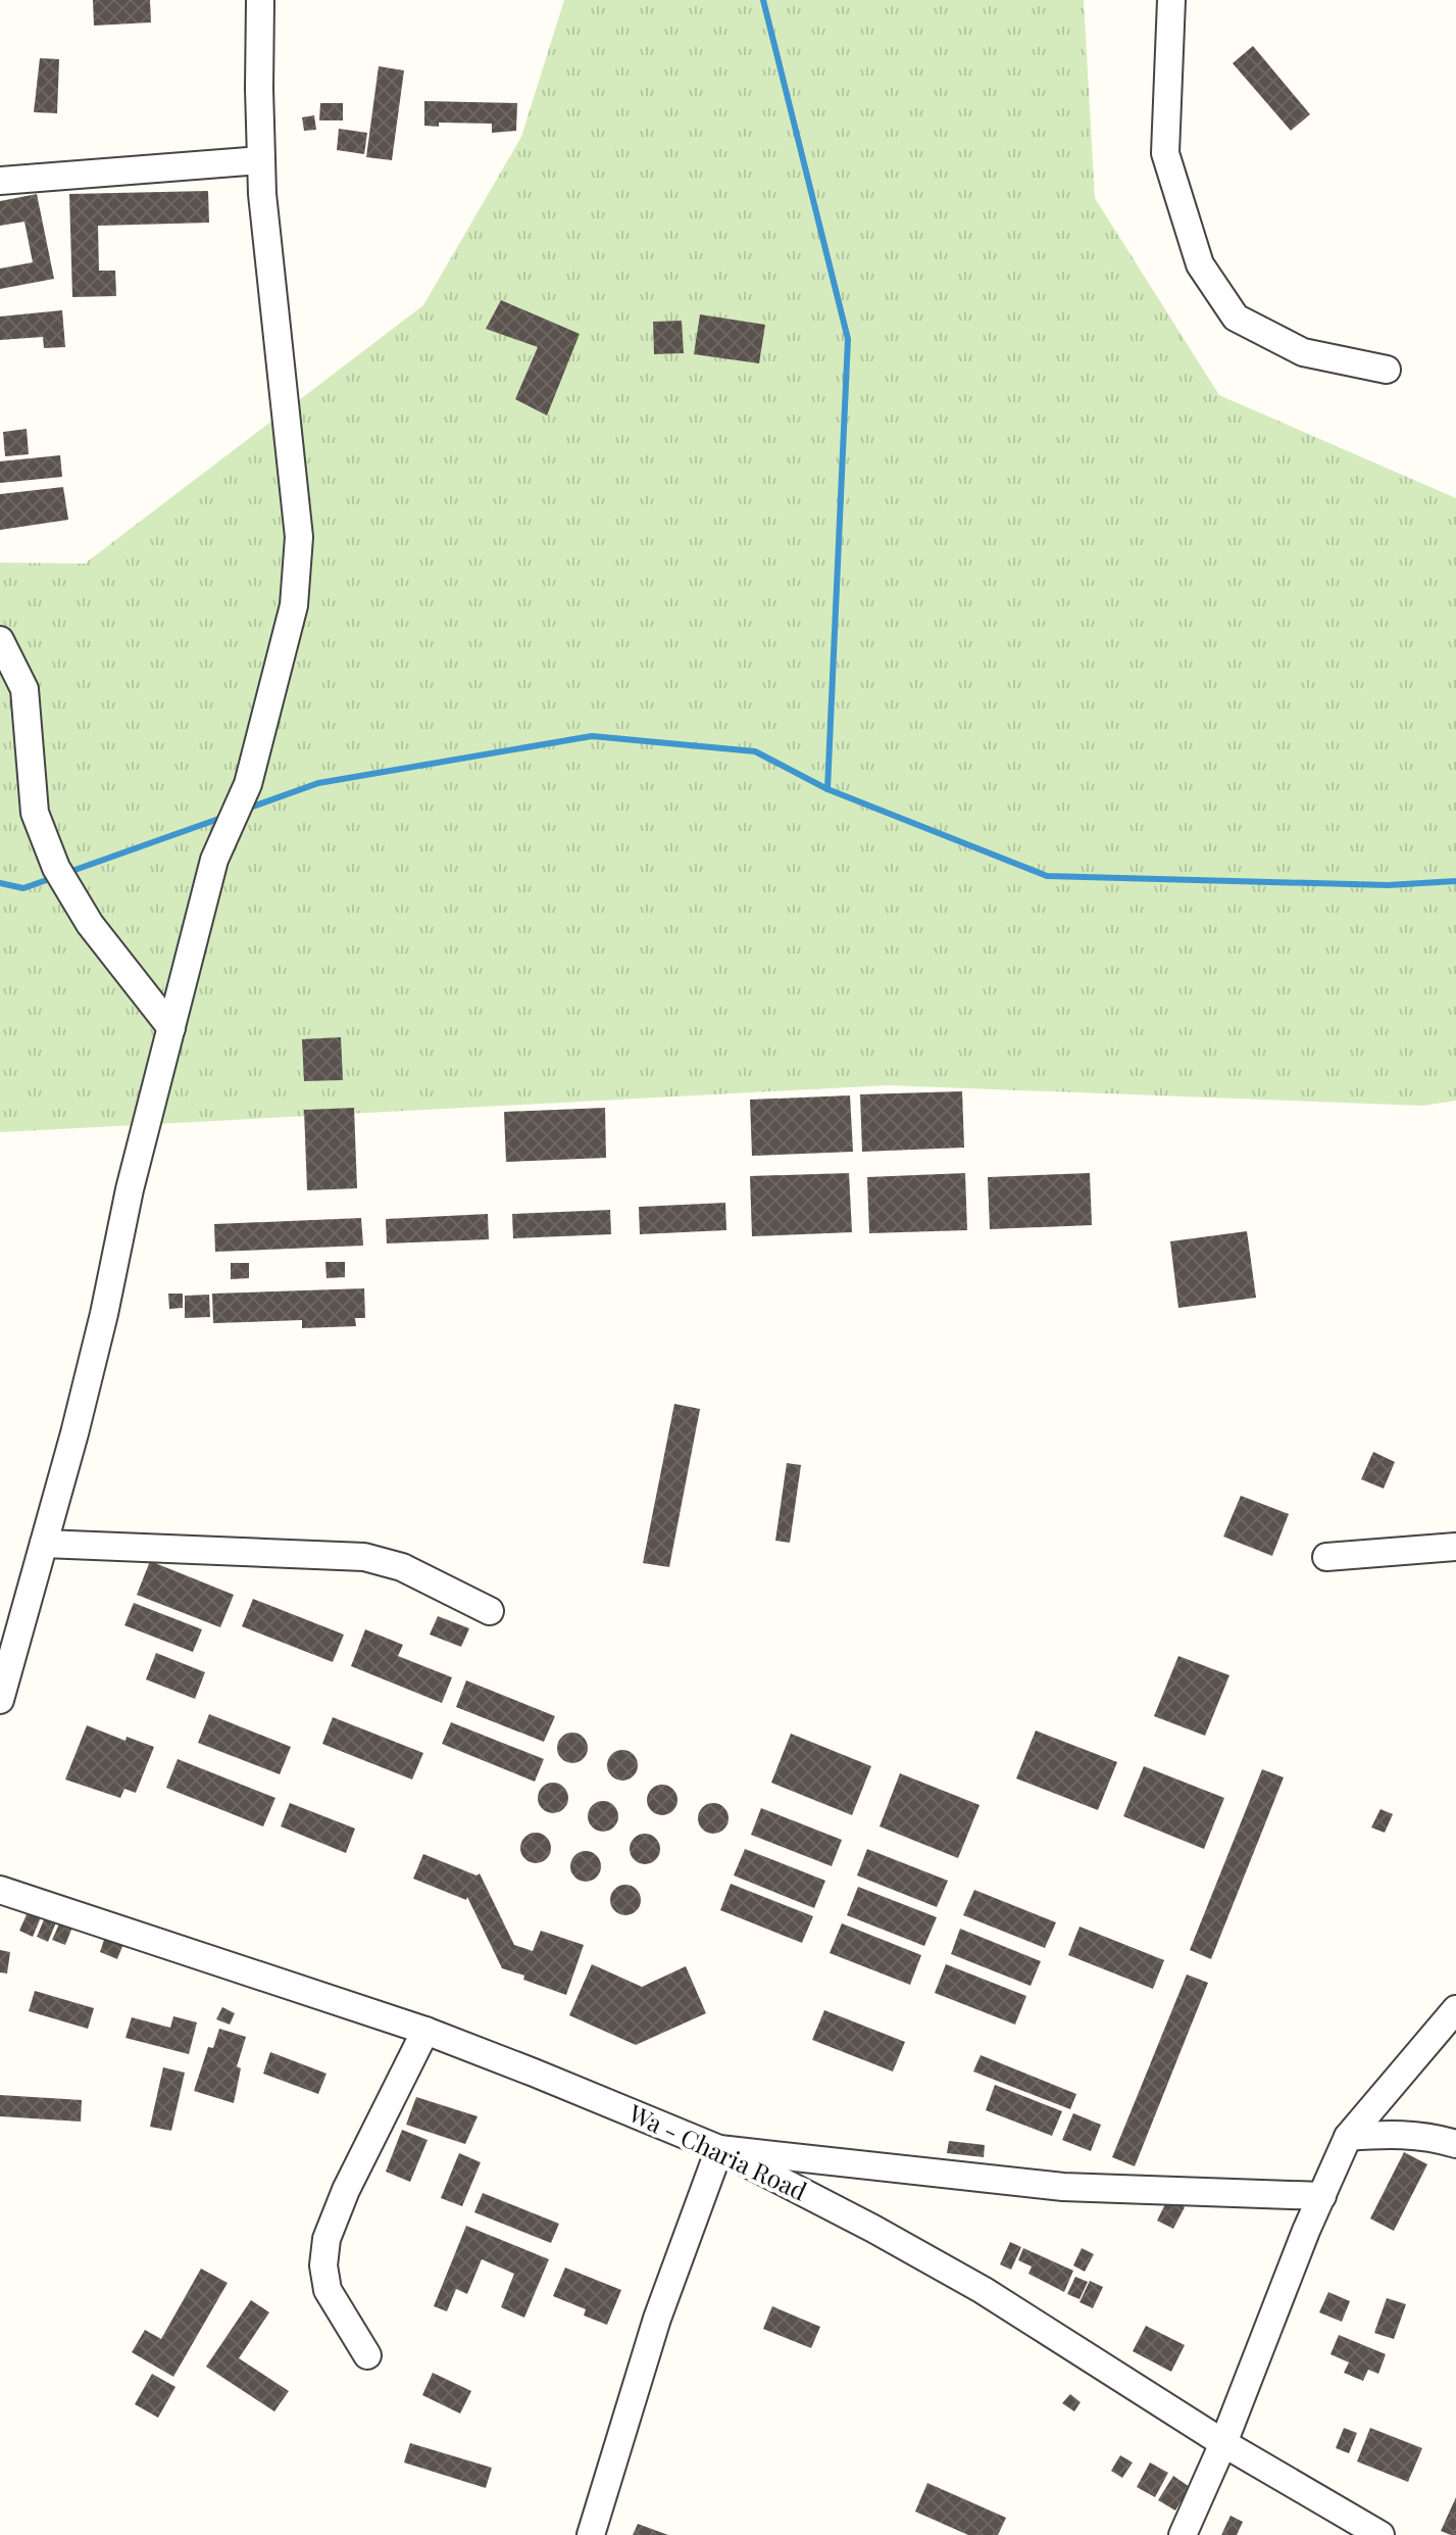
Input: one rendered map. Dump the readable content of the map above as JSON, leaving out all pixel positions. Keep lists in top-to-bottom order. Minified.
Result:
{"streets":{"street":["Wa - Charia Road"]}}
